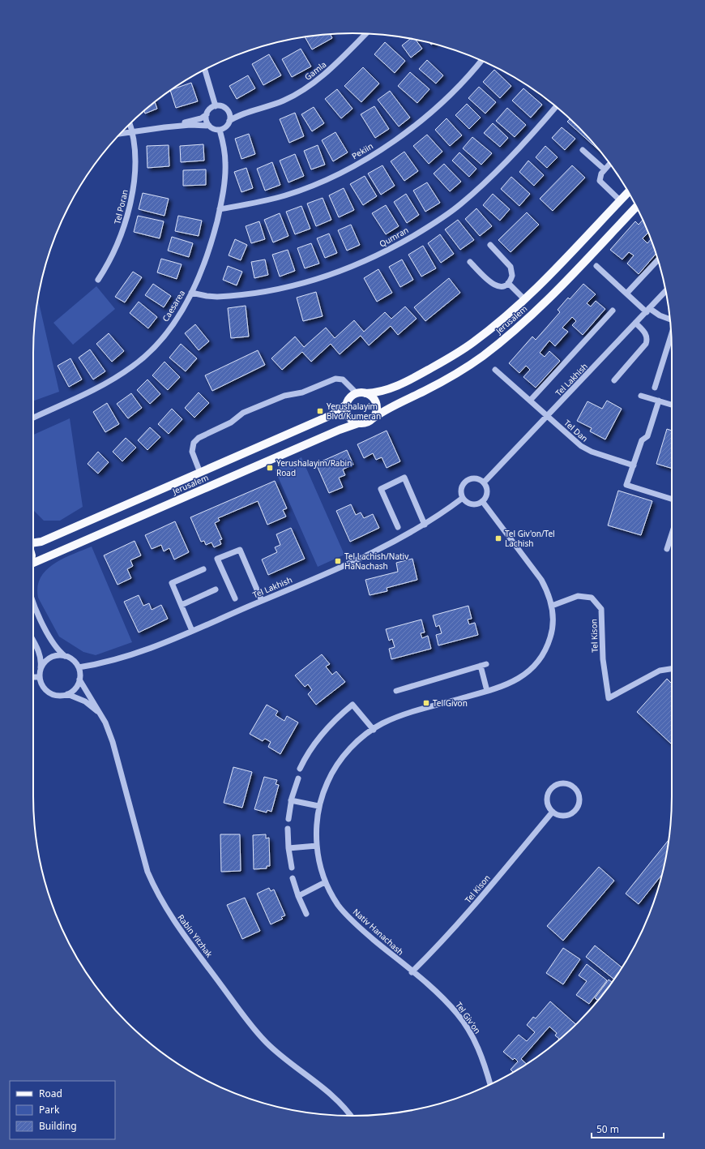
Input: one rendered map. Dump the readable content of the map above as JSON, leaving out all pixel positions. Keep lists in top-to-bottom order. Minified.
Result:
{"streets":{"main road":["Jerusalem"],"street":["Gamla","Pekiin","Tel Poran","Qumran","Caesarea","Tel Lakhish","Tel Dan","Tel Kison","Nativ Hanachash","Rabin Yitzhak","Tel Giv'on"]},"crossings":[["Gamla","Caesarea"],["Pekiin","Caesarea"],["Qumran","Caesarea"],["Tel Lakhish","Tel Dan"],["Tel Lakhish","Nativ Hanachash"],["Tel Lakhish","Rabin Yitzhak"],["Tel Kison","Nativ Hanachash"],["Tel Kison","Tel Giv'on"],["Nativ Hanachash","Tel Giv'on"]],"places":{"transit":["Yerushalayim Blvd/Kumeran","Yerushalayim/Rabin Road","Tel Giv'on/Tel Lachish","Tel Lachish/Nativ HaNachash","Tel Givon"]},"legend":["Road","Park","Building"],"scale_bar":"50 m"}
